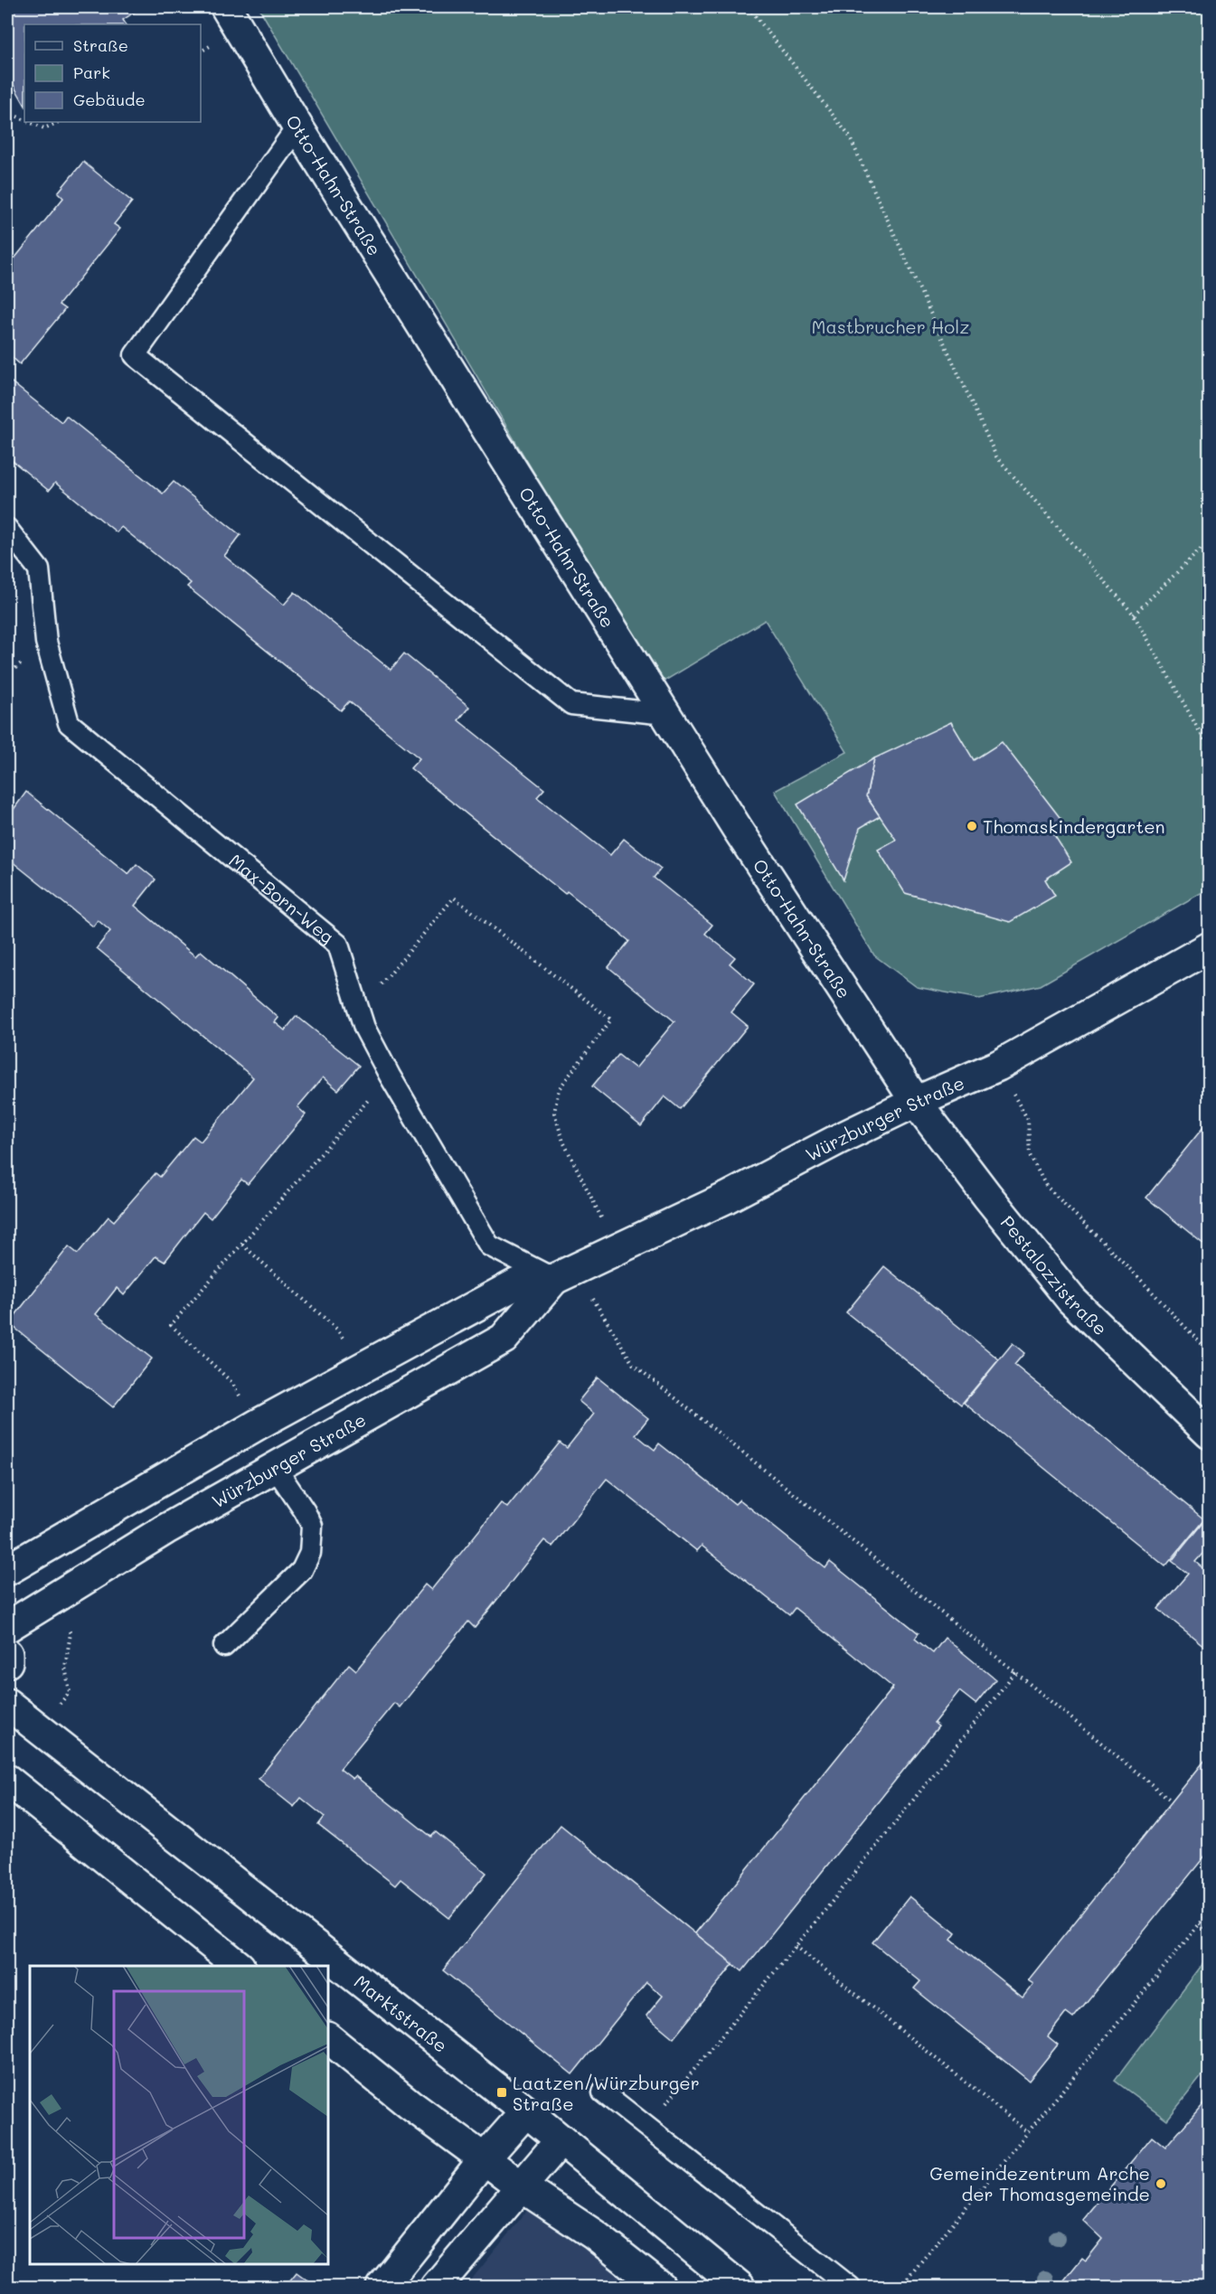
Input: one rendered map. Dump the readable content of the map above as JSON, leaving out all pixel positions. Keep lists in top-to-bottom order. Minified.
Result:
{"streets":{"street":["Otto-Hahn-Straße","Würzburger Straße","Pestalozzistraße","Marktstraße"],"lane":["Max-Born-Weg"]},"crossings":[["Otto-Hahn-Straße","Würzburger Straße"],["Otto-Hahn-Straße","Pestalozzistraße"],["Max-Born-Weg","Würzburger Straße"],["Würzburger Straße","Pestalozzistraße"]],"parks":["Mastbrucher Holz"],"places":{"other":["Thomaskindergarten","Gemeindezentrum Arche der Thomasgemeinde"],"transit":["Laatzen/Würzburger Straße"]},"legend":["Straße","Park","Gebäude"]}
